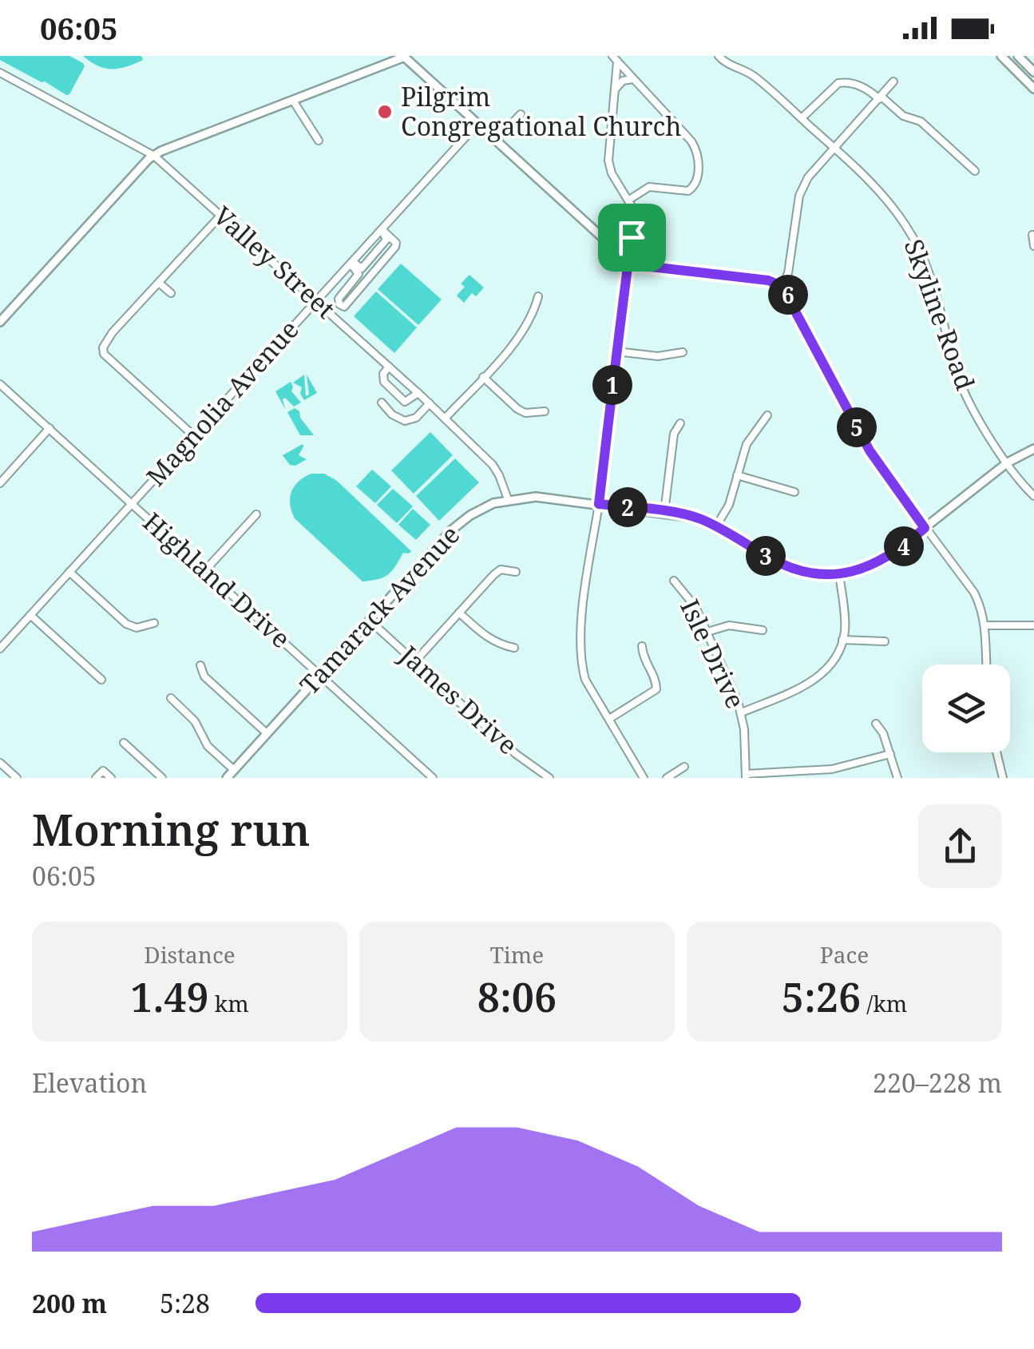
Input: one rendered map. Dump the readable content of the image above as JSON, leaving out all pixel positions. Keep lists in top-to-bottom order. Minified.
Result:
{"streets":{"main road":["Tamarack Avenue"],"street":["Valley Street","Skyline Road","Magnolia Avenue","Highland Drive","Isle Drive","James Drive"]},"crossings":[["Valley Street","Magnolia Avenue"],["Valley Street","Tamarack Avenue"],["Skyline Road","Tamarack Avenue"],["Magnolia Avenue","Highland Drive"],["Highland Drive","Tamarack Avenue"],["Tamarack Avenue","James Drive"]],"places":["Pilgrim Congregational Church"],"page":{"status":"06:05","pins":["6","1","5","2","4","3"],"heading":["Morning run","06:05"],"stats":[["Distance","1.49 km"],["Time","8:06"],["Pace","5:26 /km"]],"chart":["Elevation","220–228 m"],"list":[{"name":"200 m","note":"5:28"}]}}
